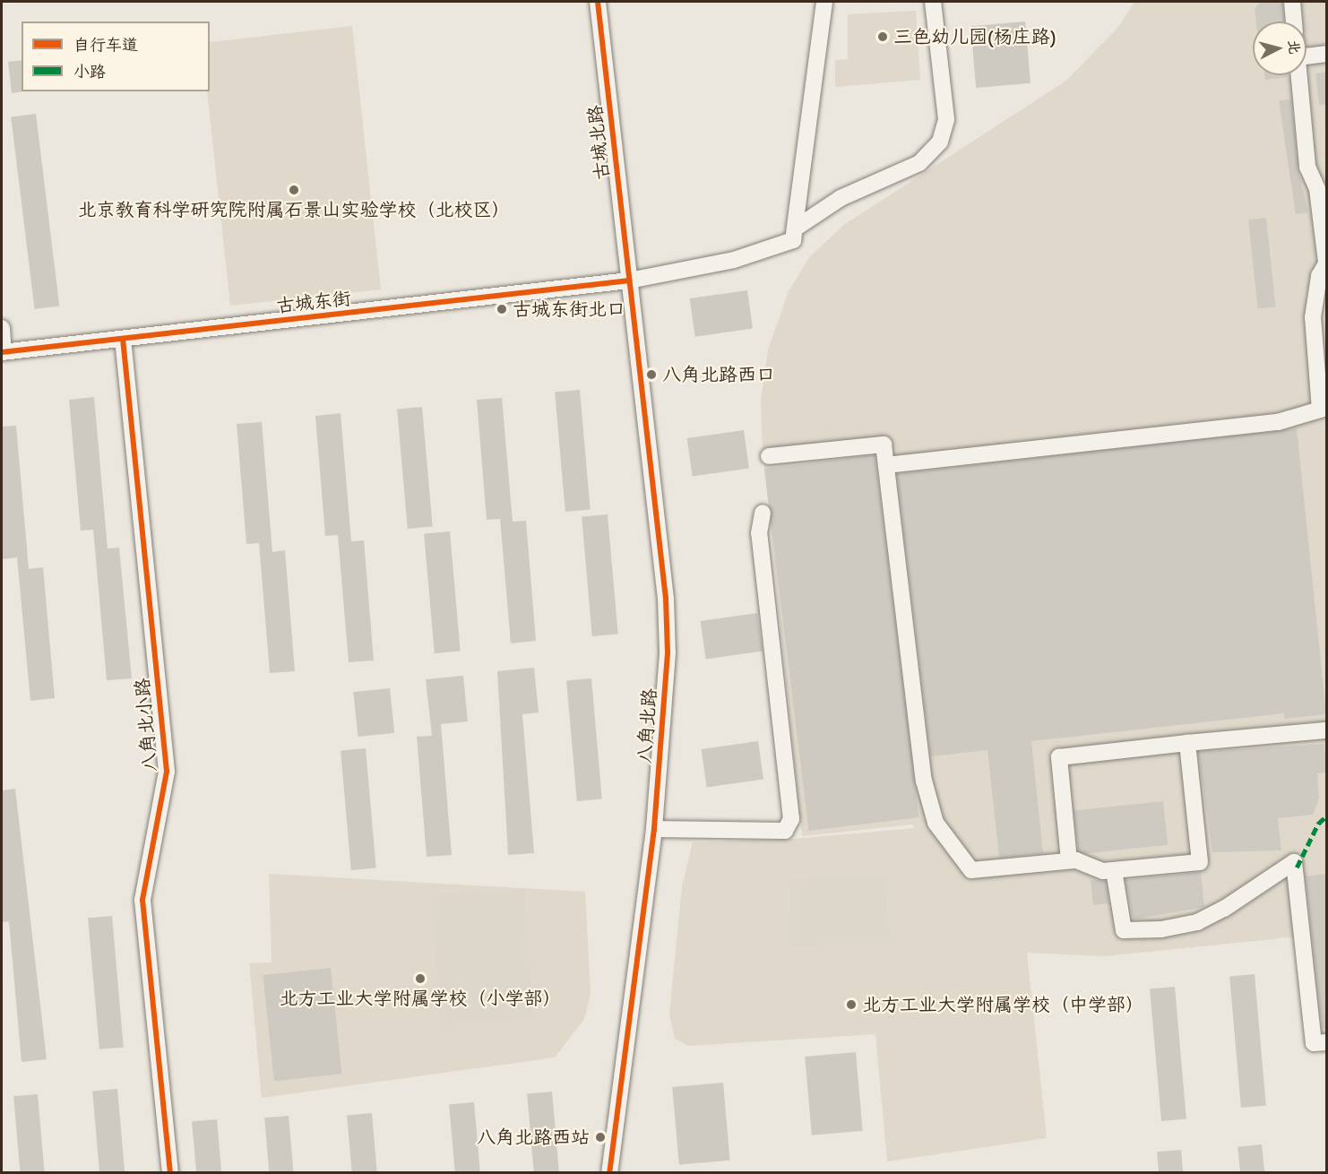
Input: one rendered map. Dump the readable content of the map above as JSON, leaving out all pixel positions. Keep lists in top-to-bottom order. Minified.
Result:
{"streets":{"street":["古城北路","古城东街","八角北小路","八角北路"]},"crossings":[["古城北路","古城东街"],["古城北路","八角北路"],["古城东街","八角北小路"],["古城东街","八角北路"]],"places":["三色幼儿园(杨庄路)","北京教育科学研究院附属石景山实验学校（北校区）","古城东街北口","八角北路西口","北方工业大学附属学校（小学部）","北方工业大学附属学校（中学部）","八角北路西站"],"legend":["自行车道","小路"],"north":"right"}
